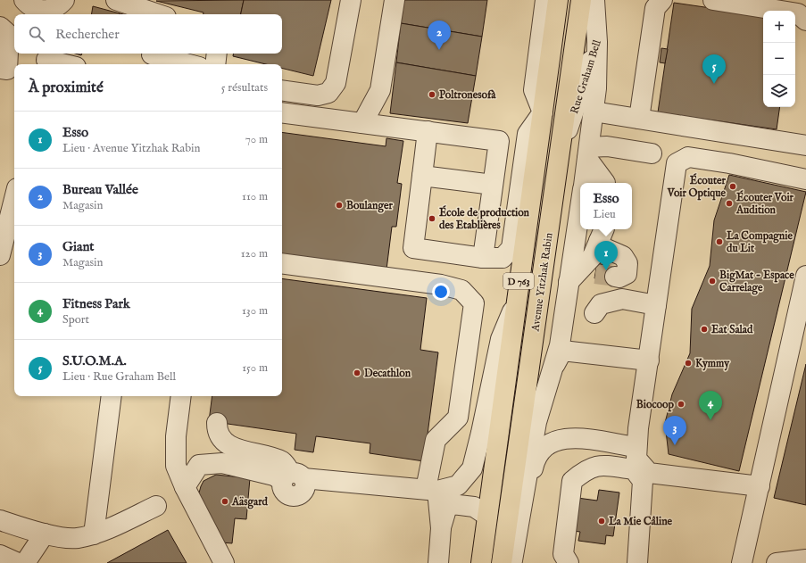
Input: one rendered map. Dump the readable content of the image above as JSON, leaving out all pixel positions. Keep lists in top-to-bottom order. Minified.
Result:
{"streets":{"main road":["D 763","Avenue Yitzhak Rabin"],"street":["Rue Graham Bell"]},"crossings":[["Rue Graham Bell","Avenue Yitzhak Rabin"]],"places":["Poltronesofà","Écouter Voir Optique","Écouter Voir Audition","Boulanger","École de production des Etablières","La Compagnie du Lit","BigMat - Espace Carrelage","Eat Salad","Kymmy","Decathlon","Biocoop","Aäsgard","La Mie Câline"],"page":{"map_buttons":["+","−"],"search":"Rechercher","pins":["2","5","1","4","3"],"heading":["À proximité","5 résultats"],"list":[{"mark":"1","name":"Esso","note":"Lieu · Avenue Yitzhak Rabin","value":"70 m"},{"mark":"2","name":"Bureau Vallée","note":"Magasin","value":"110 m"},{"mark":"3","name":"Giant","note":"Magasin","value":"120 m"},{"mark":"4","name":"Fitness Park","note":"Sport","value":"130 m"},{"mark":"5","name":"S.U.O.M.A.","note":"Lieu · Rue Graham Bell","value":"150 m"}],"popup":["Esso","Lieu"]}}
